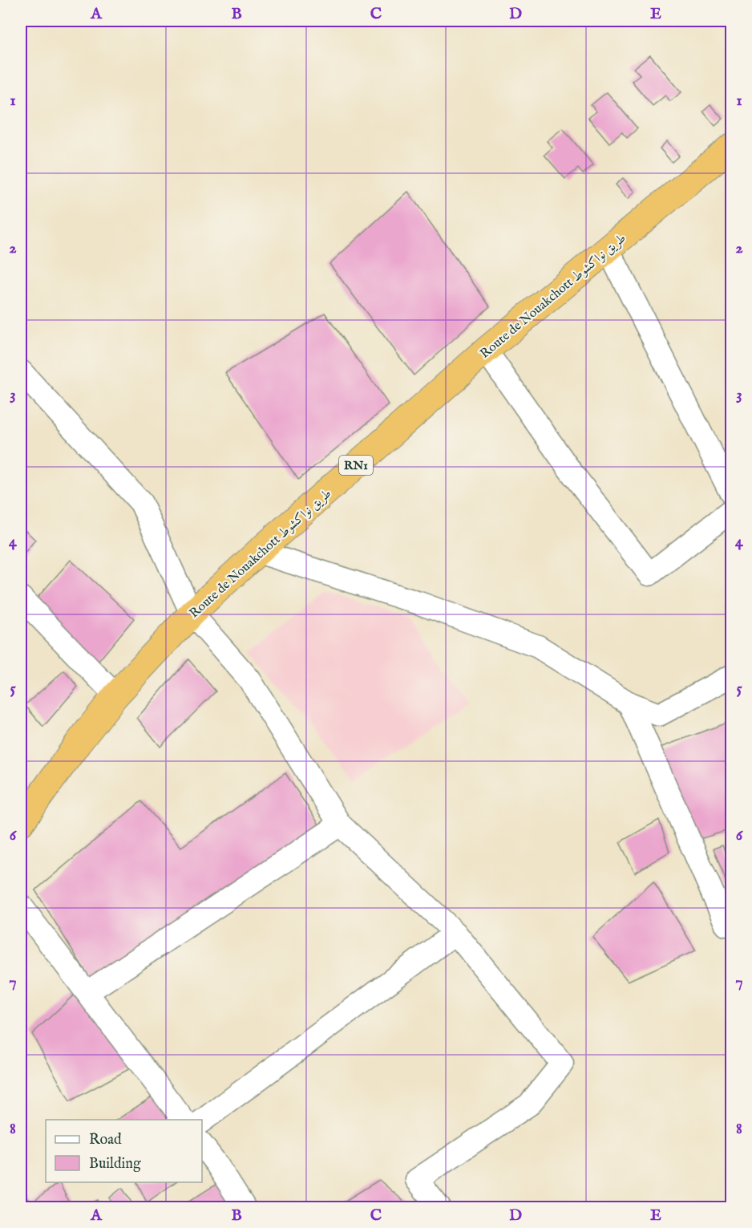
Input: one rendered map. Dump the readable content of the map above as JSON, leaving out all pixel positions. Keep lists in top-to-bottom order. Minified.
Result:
{"streets":{"highway":["Route de Nouakchott طريق نواكشوط","RN1"]},"legend":["Road","Building"],"grid":{"columns":["A","B","C","D","E"],"rows":["1","2","3","4","5","6","7","8"]}}
